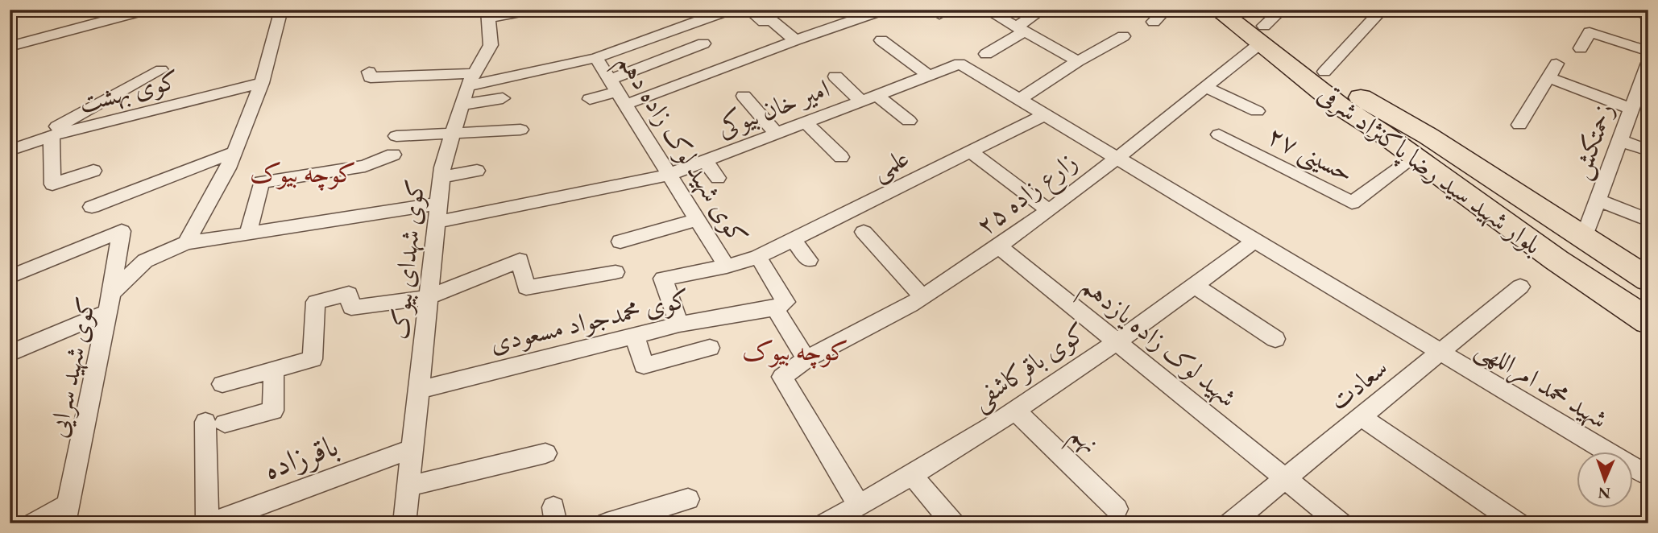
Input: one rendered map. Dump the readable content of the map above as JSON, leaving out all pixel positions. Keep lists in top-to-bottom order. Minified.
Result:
{"streets":{"main road":["بلوار شهید سید رضا پاکنژاد شرقی"],"street":["کوی بهشت","امیر خان بیوکی","زحمتکش","کوی شهید لوک زاده دهم","حسینی ۲۷","علمی","زارع زاده ۲۵","کوی شهدای بیوک","کوی محمدجواد مسعودی","شهید لوک زاده یازدهم","کوی باقرکاشفی","کوی شهید سرایی","شهید محمد امراللهی","سعادت","نهم","باقرزاده"]},"crossings":[["امیر خان بیوکی","کوی شهید لوک زاده دهم"],["امیر خان بیوکی","کوی شهدای بیوک"],["امیر خان بیوکی","کوی شهید سرایی"],["امیر خان بیوکی","شهید محمد امراللهی"],["کوی شهید لوک زاده دهم","علمی"],["کوی شهید لوک زاده دهم","کوی محمدجواد مسعودی"],["علمی","شهید محمد امراللهی"],["بلوار شهید سید رضا پاکنژاد شرقی","زارع زاده ۲۵"],["زارع زاده ۲۵","شهید لوک زاده یازدهم"],["زارع زاده ۲۵","شهید محمد امراللهی"],["کوی شهدای بیوک","کوی محمدجواد مسعودی"],["کوی شهدای بیوک","باقرزاده"],["شهید لوک زاده یازدهم","کوی باقرکاشفی"],["شهید لوک زاده یازدهم","سعادت"],["کوی باقرکاشفی","شهید محمد امراللهی"],["کوی باقرکاشفی","نهم"],["شهید محمد امراللهی","سعادت"]],"districts":["کوچه بیوک","کوچه بیوک"],"north":"bottom"}
